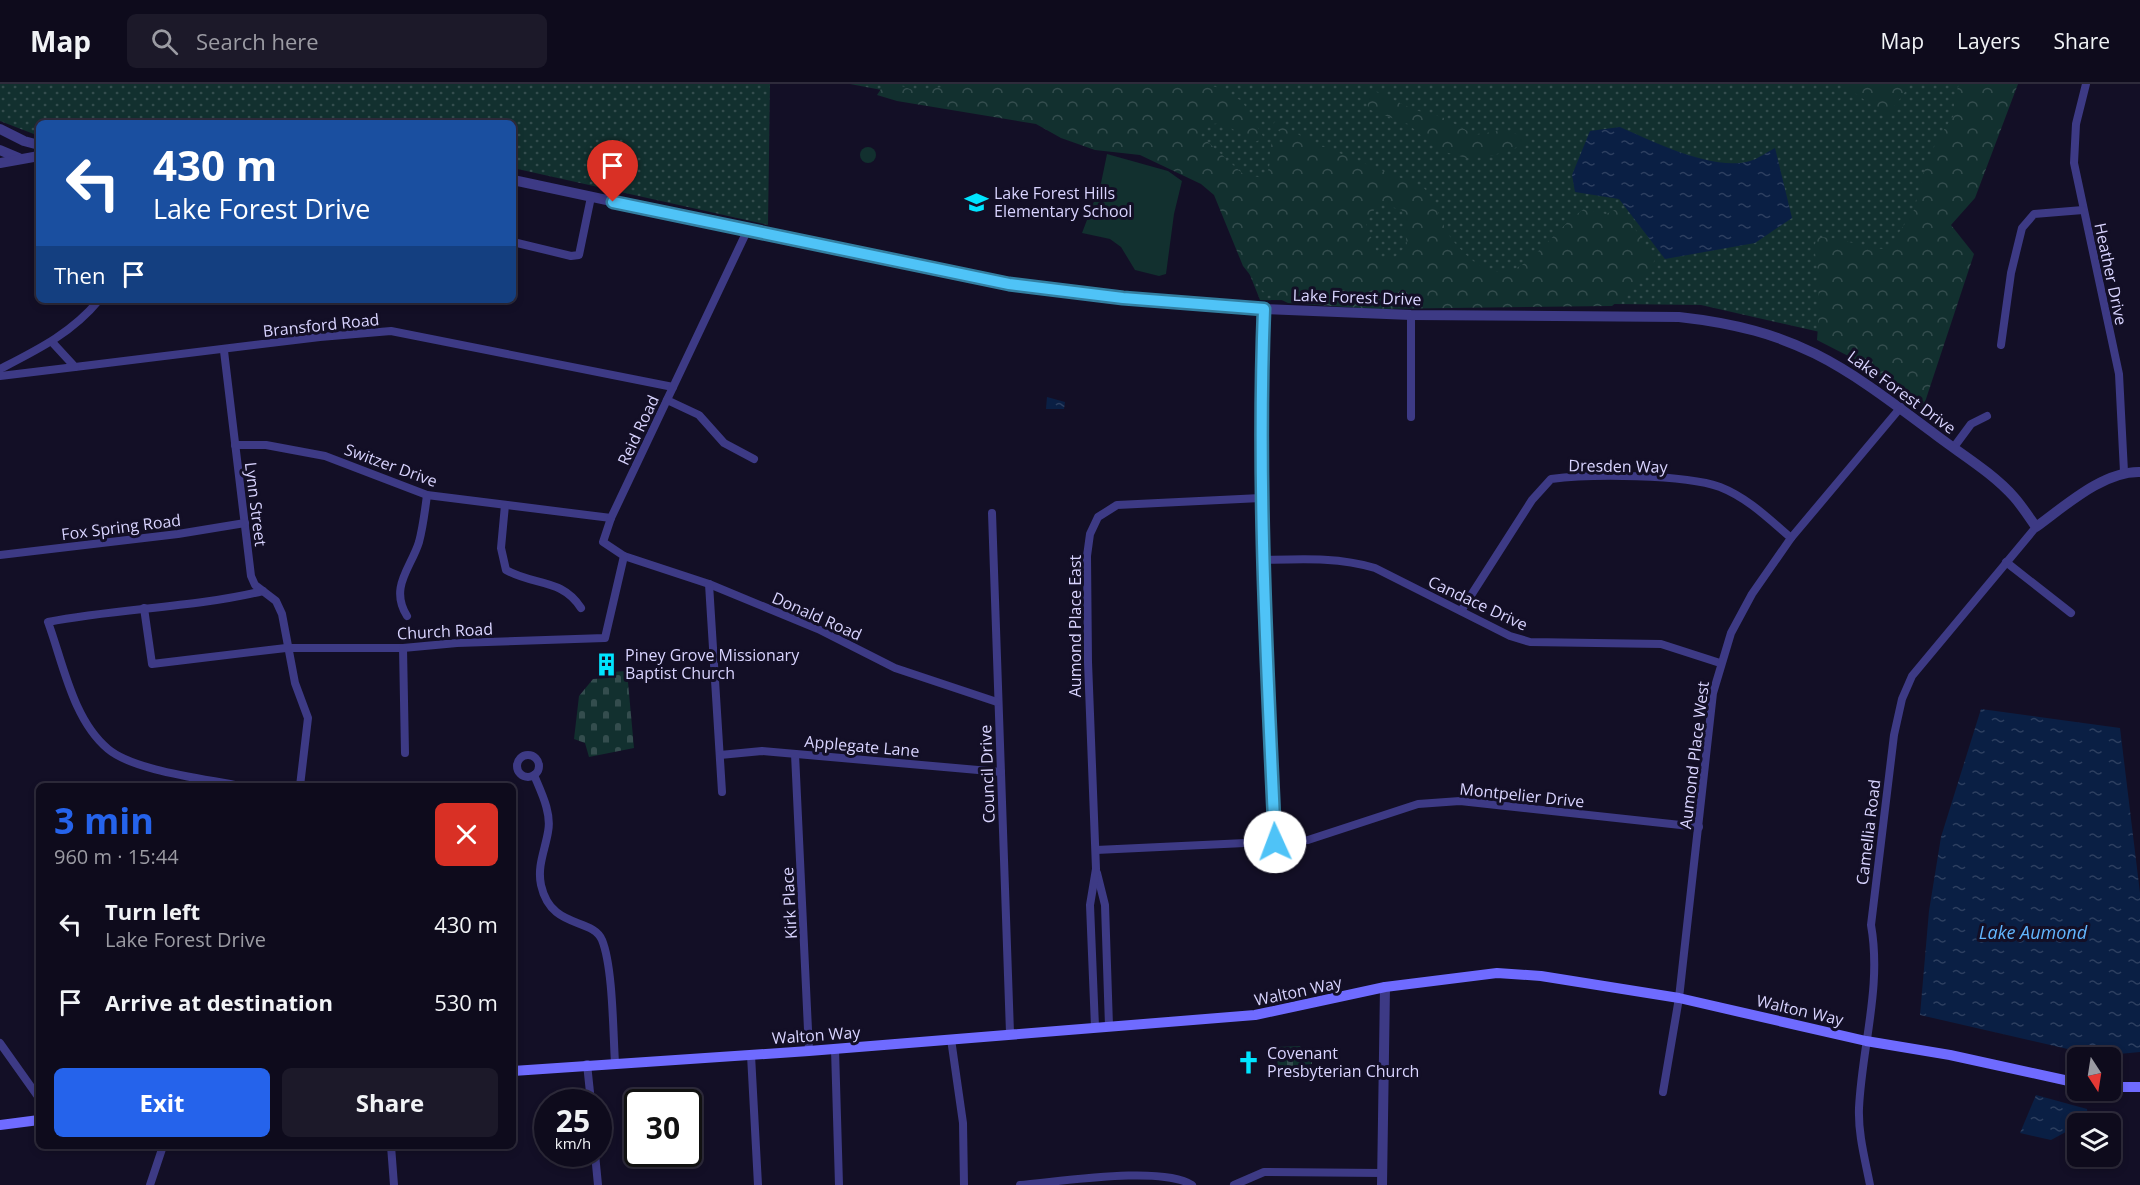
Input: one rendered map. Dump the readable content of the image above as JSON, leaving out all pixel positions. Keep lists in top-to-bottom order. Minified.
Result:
{"streets":{"main road":["Walton Way"],"street":["Heather Drive","Lake Forest Drive","Bransford Road","Reid Road","Switzer Drive","Dresden Way","Lynn Street","Fox Spring Road","Candace Drive","Donald Road","Aumond Place East","Church Road","Applegate Lane","Aumond Place West","Council Drive","Montpelier Drive","Camellia Road","Kirk Place"]},"crossings":[["Lake Forest Drive","Reid Road"],["Lake Forest Drive","Aumond Place West"],["Lake Forest Drive","Camellia Road"],["Bransford Road","Reid Road"],["Bransford Road","Lynn Street"],["Reid Road","Switzer Drive"],["Reid Road","Donald Road"],["Reid Road","Church Road"],["Switzer Drive","Lynn Street"],["Dresden Way","Candace Drive"],["Dresden Way","Aumond Place West"],["Lynn Street","Fox Spring Road"],["Lynn Street","Church Road"],["Candace Drive","Aumond Place West"],["Donald Road","Church Road"],["Donald Road","Council Drive"],["Aumond Place East","Montpelier Drive"],["Aumond Place East","Walton Way"],["Applegate Lane","Council Drive"],["Applegate Lane","Kirk Place"],["Aumond Place West","Montpelier Drive"],["Aumond Place West","Walton Way"],["Council Drive","Walton Way"],["Camellia Road","Walton Way"],["Kirk Place","Walton Way"]],"water":["Lake Aumond"],"places":{"school or university":["Lake Forest Hills Elementary School"],"building":["Piney Grove Missionary Baptist Church"],"church":["Covenant Presbyterian Church"]},"north":"bottom","page":{"header":"Map","search":"Search here","nav":["Map","Layers","Share"],"turn":["430 m","Lake Forest Drive"],"then":"Then","heading":["3 min","960 m · 15:44"],"list":[{"name":"Turn left","note":"Lake Forest Drive","value":"430 m"},{"name":"Arrive at destination","value":"530 m"}],"buttons":["Exit","Share"],"speed":"25 km/h","limit":"30"}}
